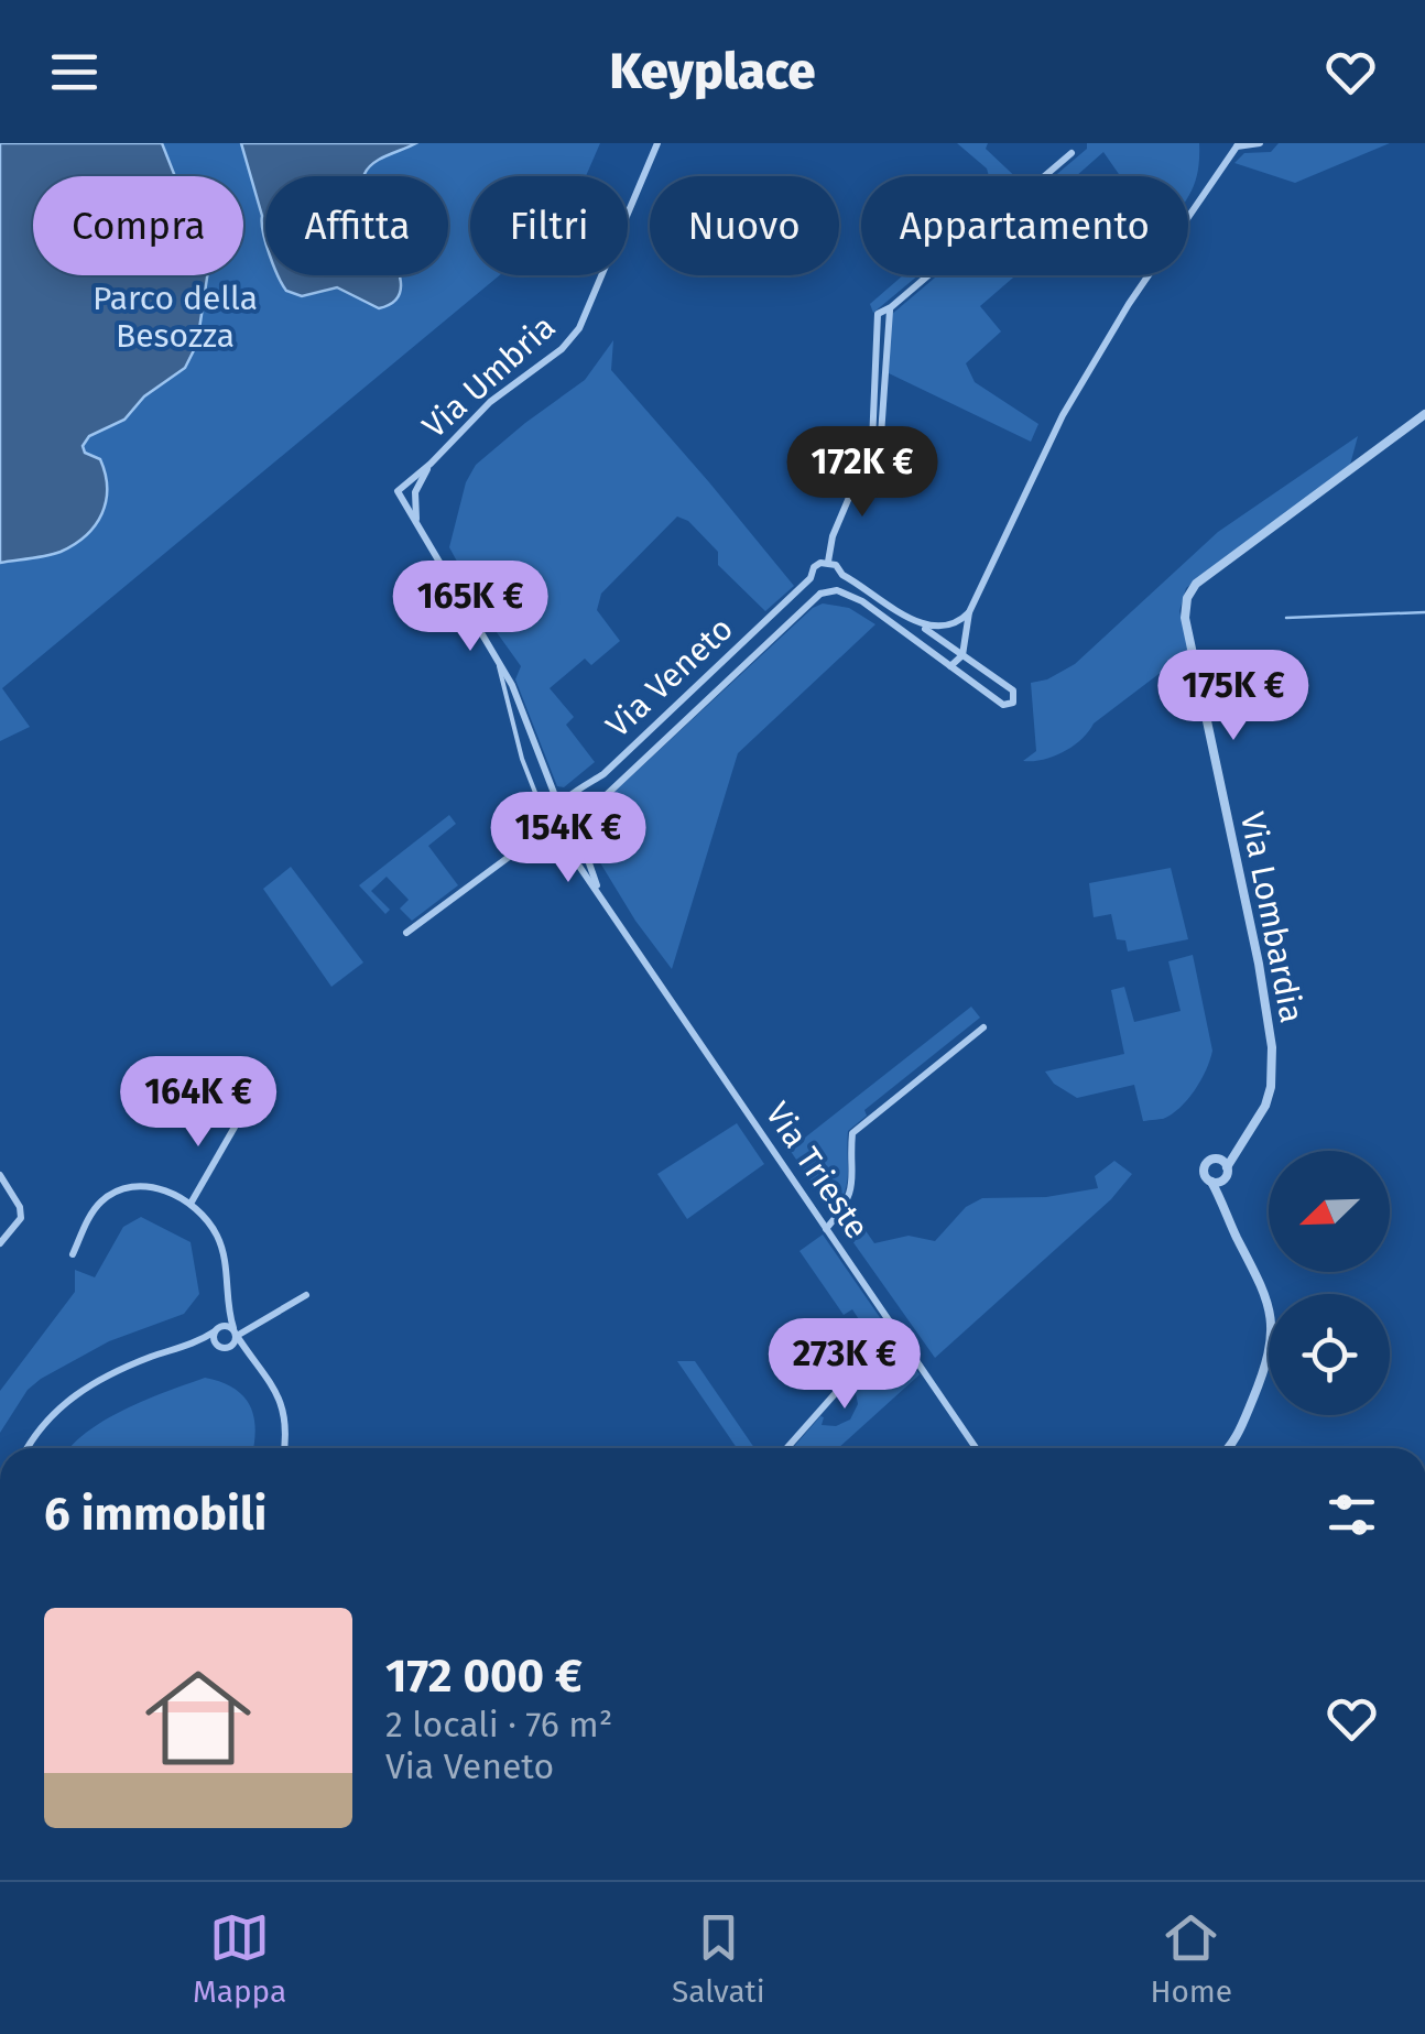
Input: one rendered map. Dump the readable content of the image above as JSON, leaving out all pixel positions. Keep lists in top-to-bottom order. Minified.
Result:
{"streets":{"street":["Via Umbria","Via Veneto","Via Lombardia","Via Trieste"]},"parks":["Parco della Besozza"],"north":"bottom left","page":{"header":"Keyplace","chip":["Compra","Affitta","Filtri","Nuovo","Appartamento"],"price":["172K €","165K €","175K €","154K €","164K €","273K €"],"heading":"6 immobili","list":[{"name":"172 000 €","note":"2 locali · 76 m² · Via Veneto"}],"tabs":["Mappa","Salvati","Home"]}}
